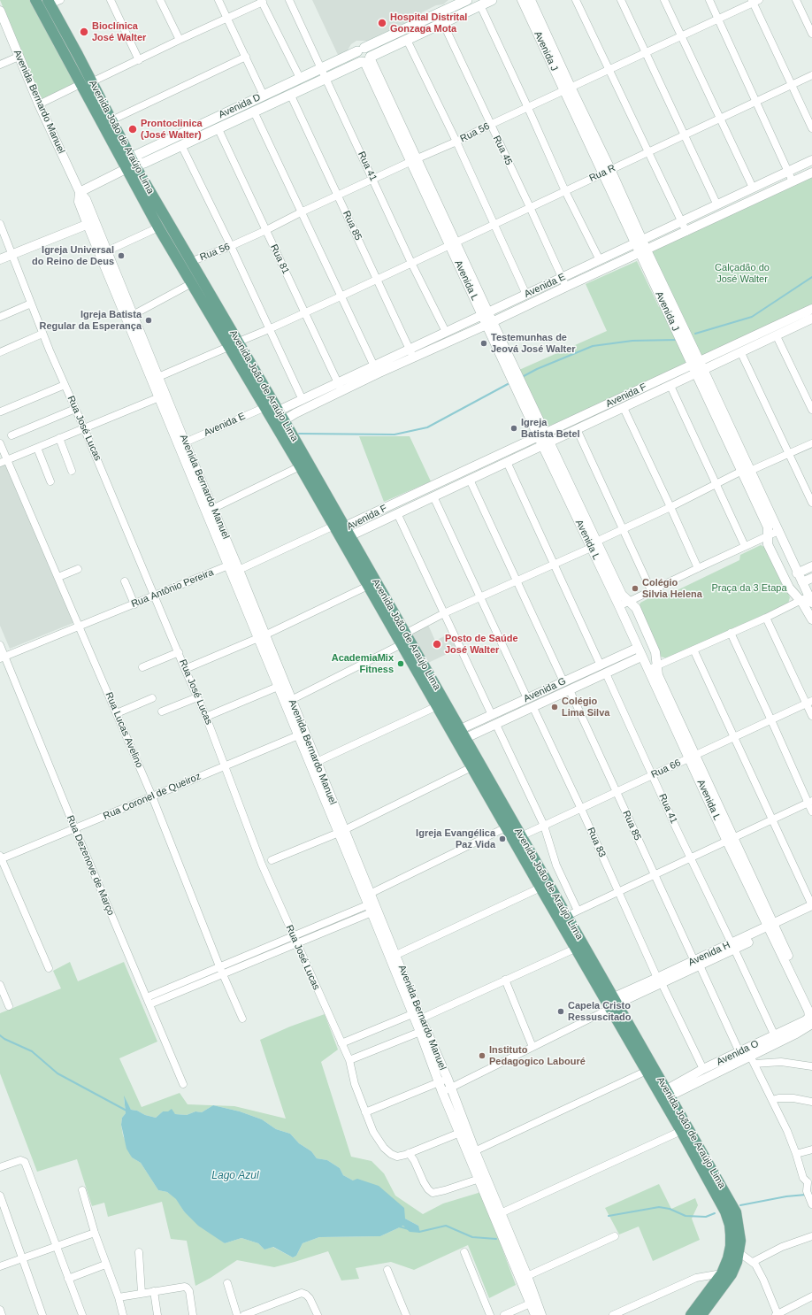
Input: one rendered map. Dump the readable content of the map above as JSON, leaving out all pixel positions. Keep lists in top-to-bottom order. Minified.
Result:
{"streets":{"main road":["Avenida D","Avenida João de Araújo Lima"],"street":["Avenida J","Avenida Bernardo Manuel","Rua 56","Rua 45","Rua 41","Rua R","Rua 85","Rua 81","Avenida L","Avenida E","Avenida F","Rua José Lucas","Rua Antônio Pereira","Avenida G","Rua Lucas Avelino","Rua 66","Rua Coronel de Queiroz","Rua 83","Rua Dezenove de Março","Avenida H","Avenida O"]},"crossings":[["Avenida J","Rua 56"],["Avenida J","Rua R"],["Avenida J","Avenida E"],["Avenida J","Avenida F"],["Avenida Bernardo Manuel","Avenida E"],["Avenida Bernardo Manuel","Rua Antônio Pereira"],["Avenida Bernardo Manuel","Rua Coronel de Queiroz"],["Avenida D","Avenida João de Araújo Lima"],["Avenida D","Rua 45"],["Avenida D","Rua 41"],["Avenida D","Rua 85"],["Avenida D","Rua 81"],["Avenida D","Avenida L"],["Rua 56","Avenida João de Araújo Lima"],["Rua 56","Rua 45"],["Rua 56","Rua 41"],["Rua 56","Rua 85"],["Rua 56","Rua 81"],["Rua 56","Avenida L"],["Avenida João de Araújo Lima","Rua R"],["Avenida João de Araújo Lima","Avenida E"],["Avenida João de Araújo Lima","Avenida F"],["Avenida João de Araújo Lima","Avenida G"],["Avenida João de Araújo Lima","Rua 66"],["Avenida João de Araújo Lima","Avenida H"],["Avenida João de Araújo Lima","Avenida O"],["Rua 45","Rua R"],["Rua 45","Avenida E"],["Rua 41","Rua R"],["Rua 41","Avenida E"],["Rua 41","Avenida G"],["Rua 41","Rua 66"],["Rua 41","Avenida H"],["Rua 41","Avenida O"],["Rua R","Rua 85"],["Rua R","Rua 81"],["Rua R","Avenida L"],["Rua 85","Avenida E"],["Rua 85","Avenida G"],["Rua 85","Rua 66"],["Rua 85","Avenida H"],["Rua 85","Avenida O"],["Rua 81","Avenida E"],["Avenida L","Avenida E"],["Avenida L","Avenida F"],["Avenida L","Avenida G"],["Avenida L","Rua 66"],["Avenida L","Avenida H"],["Avenida L","Avenida O"],["Rua José Lucas","Rua Antônio Pereira"],["Rua José Lucas","Rua Coronel de Queiroz"],["Rua Antônio Pereira","Rua Lucas Avelino"],["Rua Antônio Pereira","Rua Dezenove de Março"],["Avenida G","Rua 83"],["Rua Lucas Avelino","Rua Coronel de Queiroz"],["Rua 66","Rua 83"],["Rua Coronel de Queiroz","Rua Dezenove de Março"],["Rua 83","Avenida H"],["Rua 83","Avenida O"]],"water":["Lago Azul"],"parks":["Calçadão do José Walter","Praça da 3 Etapa"],"places":["Hospital Distrital Gonzaga Mota","Bioclínica José Walter","Prontoclinica (José Walter)","Igreja Universal do Reino de Deus","Igreja Batista Regular da Esperança","Testemunhas de Jeová José Walter","Igreja Batista Betel","Colégio Silvia Helena","Posto de Saúde José Walter","AcademiaMix Fitness","Colégio Lima Silva","Igreja Evangélica Paz Vida","Capela Cristo Ressuscitado","Instituto Pedagogico Labouré"]}
